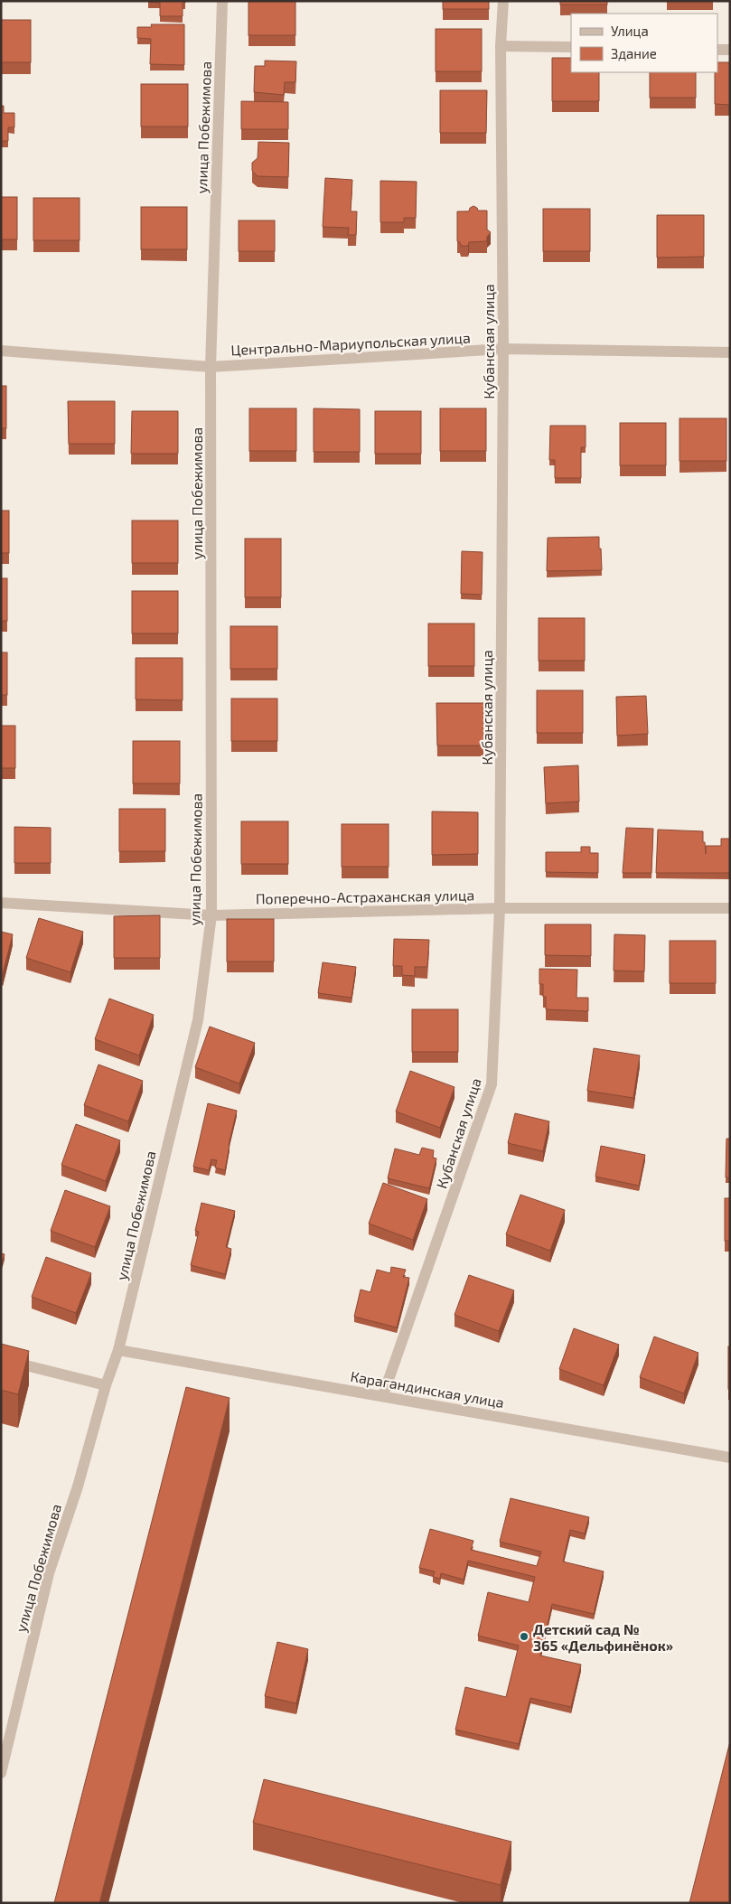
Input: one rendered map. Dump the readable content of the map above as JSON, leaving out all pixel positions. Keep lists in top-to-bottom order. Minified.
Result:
{"streets":{"street":["улица Побежимова","Кубанская улица","Центрально-Мариупольская улица","Поперечно-Астраханская улица","Карагандинская улица"]},"crossings":[["улица Побежимова","Центрально-Мариупольская улица"],["улица Побежимова","Поперечно-Астраханская улица"],["улица Побежимова","Карагандинская улица"],["Кубанская улица","Центрально-Мариупольская улица"],["Кубанская улица","Поперечно-Астраханская улица"],["Кубанская улица","Карагандинская улица"]],"places":["Детский сад № 365 «Дельфинёнок»"],"legend":["Улица","Здание"]}
